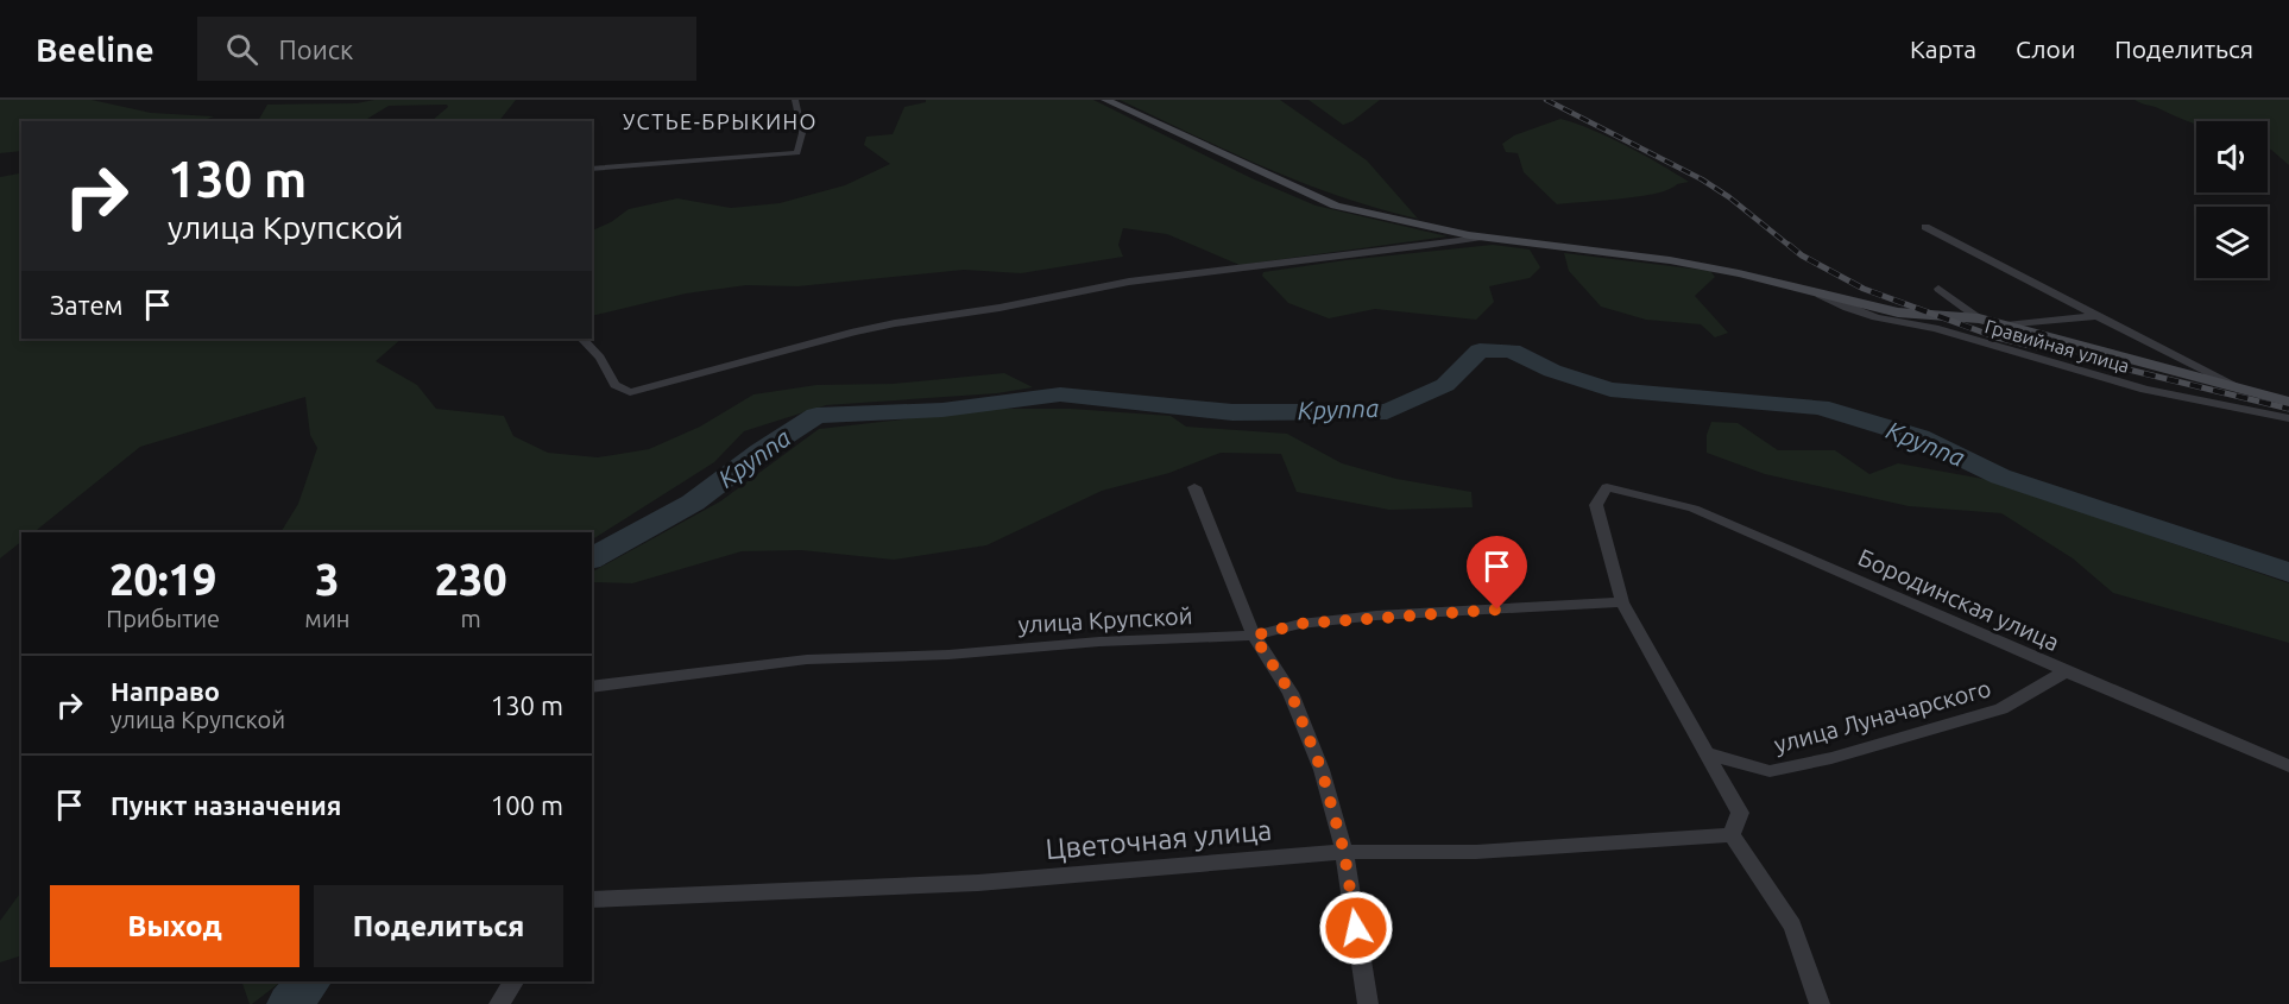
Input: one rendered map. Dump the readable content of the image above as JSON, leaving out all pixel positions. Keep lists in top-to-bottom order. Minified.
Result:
{"streets":{"street":["Гравийная улица","Бородинская улица","улица Крупской","улица Луначарского","Цветочная улица"]},"crossings":[["Бородинская улица","улица Крупской"],["Бородинская улица","улица Луначарского"]],"districts":["УСТЬЕ-БРЫКИНО"],"water":["Круппа"],"page":{"header":"Beeline","search":"Поиск","nav":["Карта","Слои","Поделиться"],"turn":["130 m","улица Крупской"],"then":"Затем","eta":["20:19","Прибытие","3","мин","230","m"],"list":[{"name":"Направо","note":"улица Крупской","value":"130 m"},{"name":"Пункт назначения","value":"100 m"}],"buttons":["Выход","Поделиться"]}}
